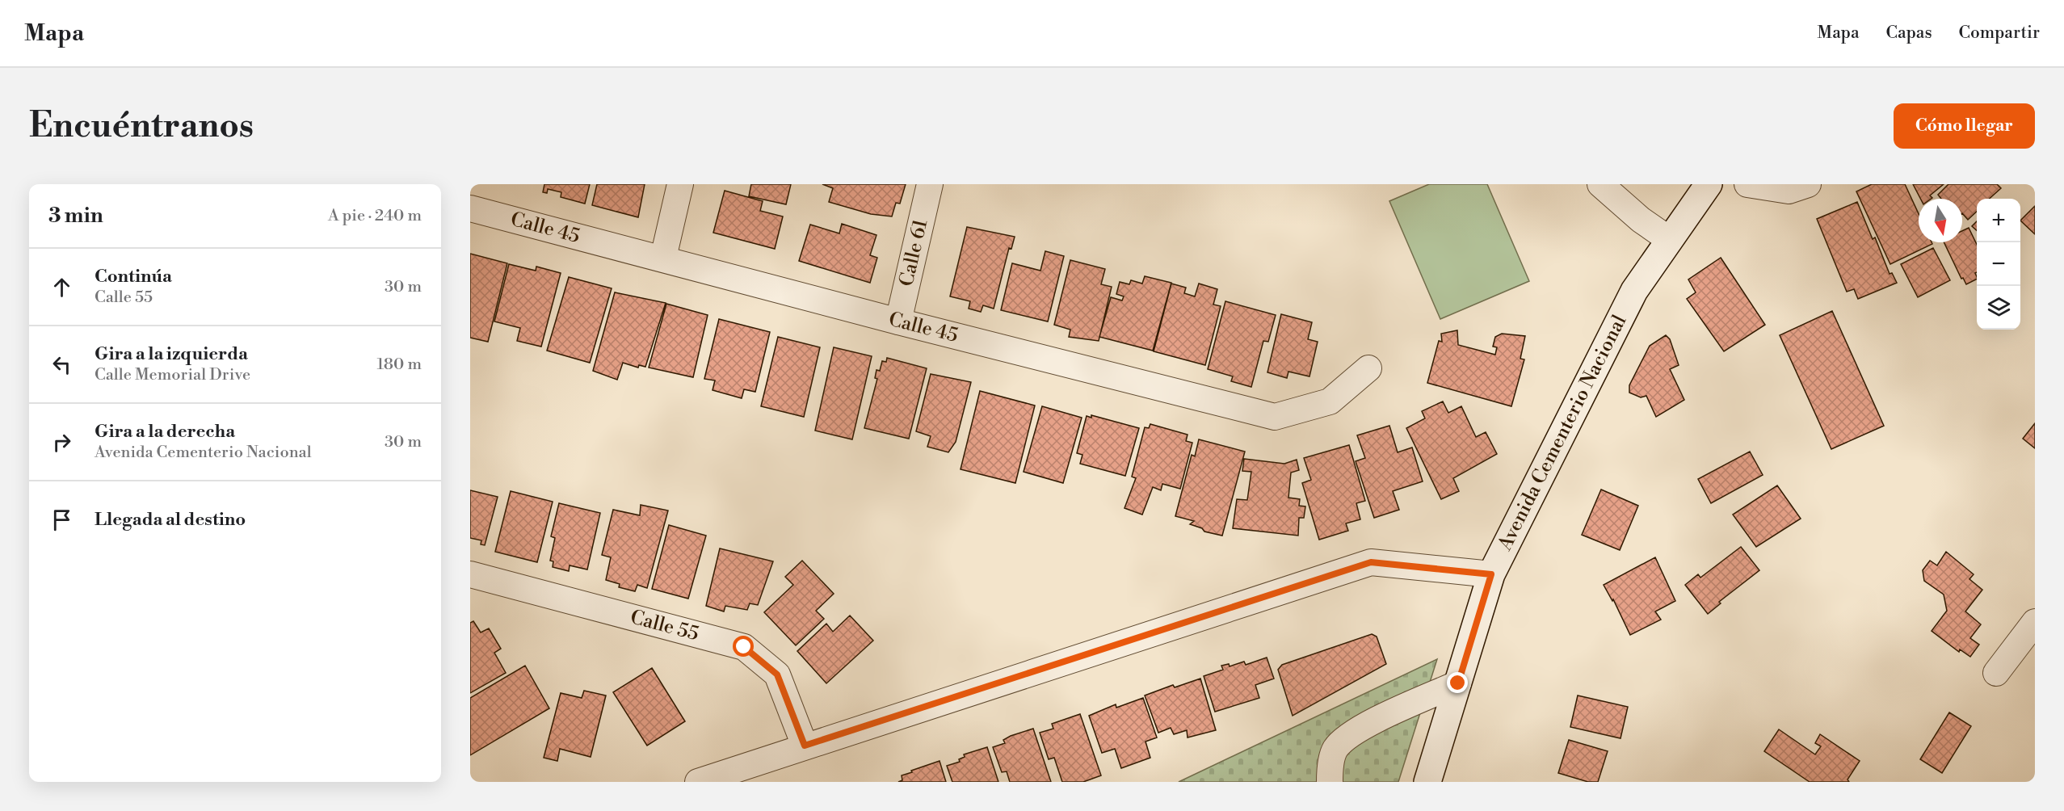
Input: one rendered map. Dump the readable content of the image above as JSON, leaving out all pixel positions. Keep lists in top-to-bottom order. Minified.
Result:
{"streets":{"street":["Calle 45","Calle 61","Avenida Cementerio Nacional","Calle 55"]},"crossings":[["Calle 45","Calle 61"]],"north":"bottom","page":{"header":"Mapa","nav":["Mapa","Capas","Compartir"],"buttons":"Cómo llegar","title":"Encuéntranos","heading":["3 min","A pie · 240 m"],"map_buttons":["+","−"],"list":[["Continúa","Calle 55","30 m"],["Gira a la izquierda","Calle Memorial Drive","180 m"],["Gira a la derecha","Avenida Cementerio Nacional","30 m"],"Llegada al destino"]}}
